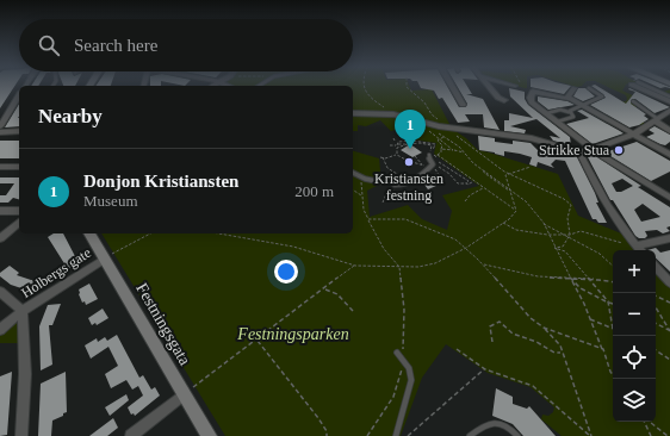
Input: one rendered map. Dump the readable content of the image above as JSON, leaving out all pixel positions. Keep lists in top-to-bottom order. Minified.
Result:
{"streets":{"main road":["Festningsgata"],"street":["Holbergs gate"]},"crossings":[["Holbergs gate","Festningsgata"]],"parks":["Festningsparken"],"places":["Strikke Stua","Kristiansten festning"],"page":{"search":"Search here","heading":"Nearby","pins":"1","list":[{"mark":"1","name":"Donjon Kristiansten","note":"Museum","value":"200 m"}],"map_buttons":["+","−"]}}
